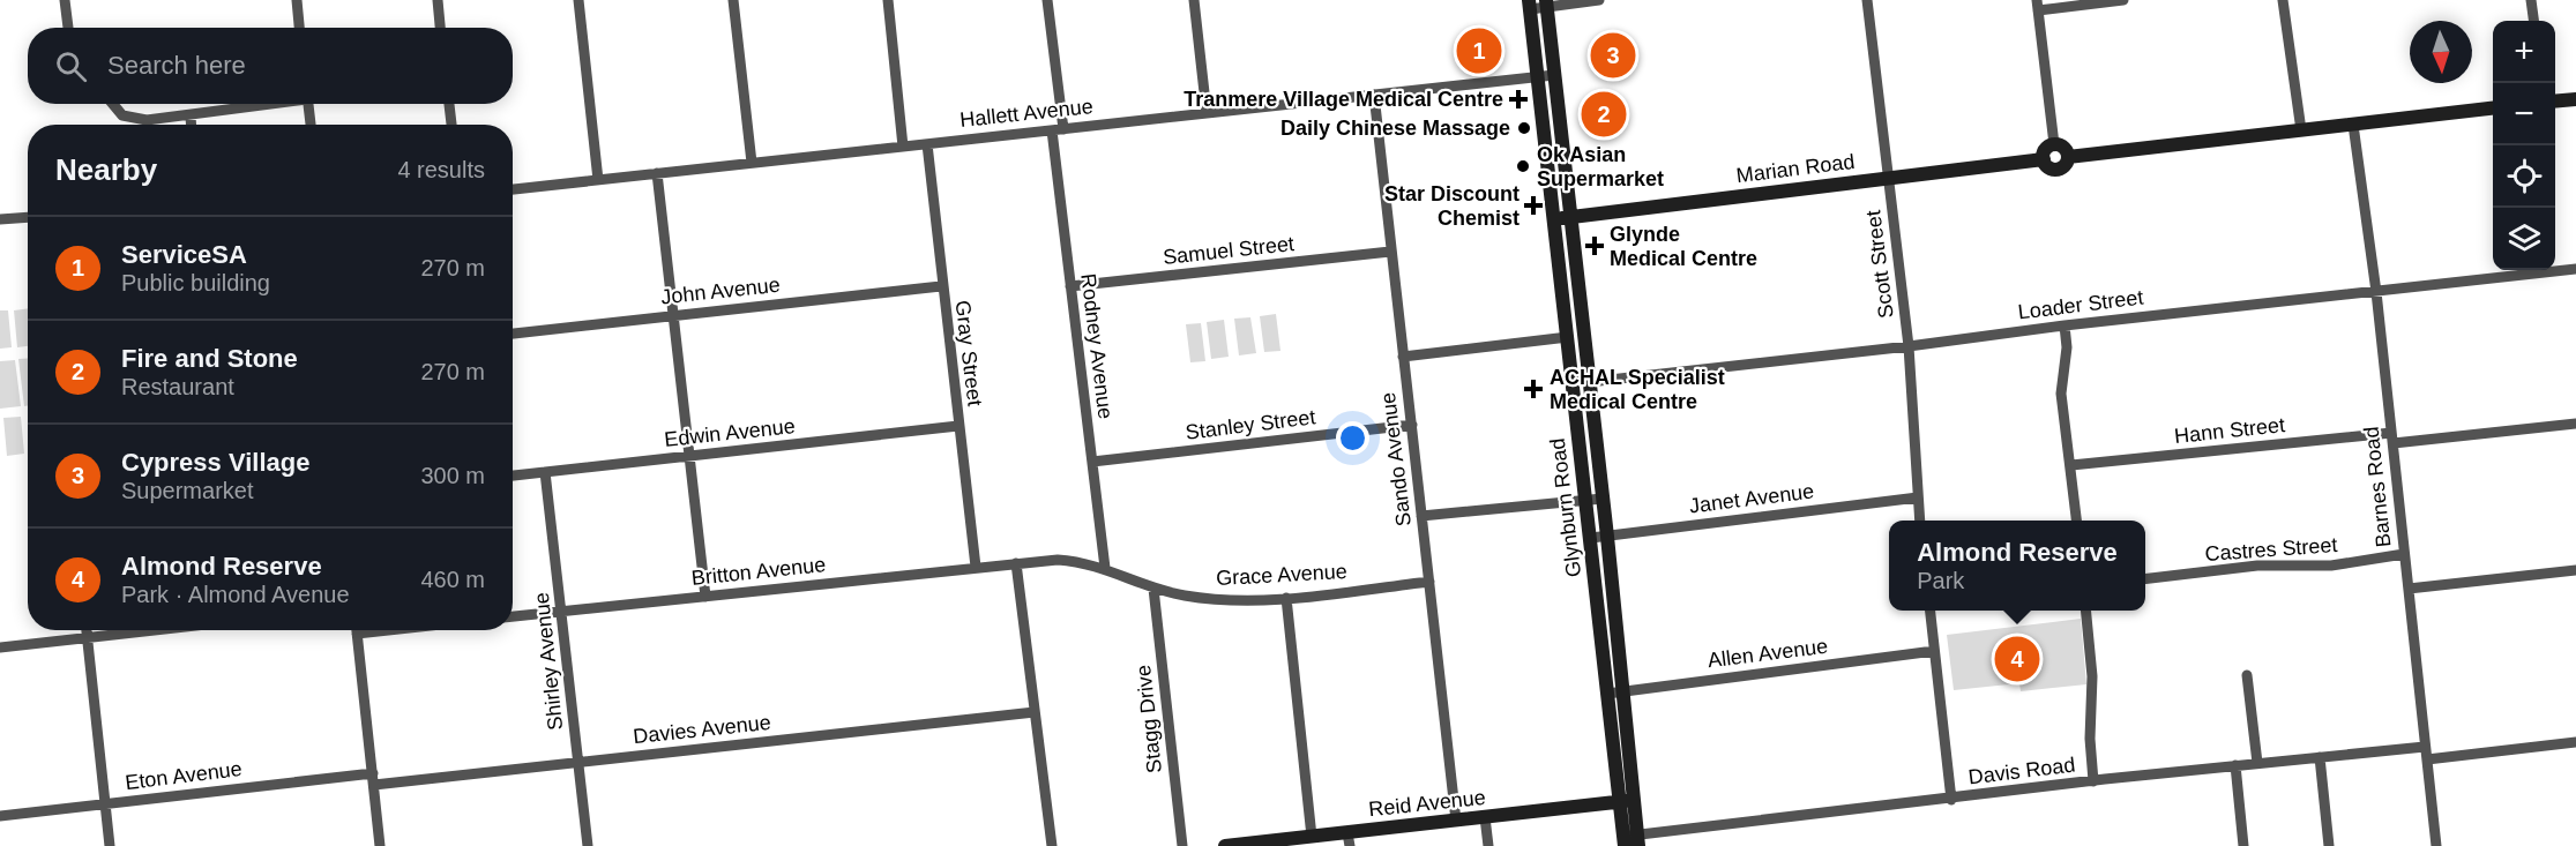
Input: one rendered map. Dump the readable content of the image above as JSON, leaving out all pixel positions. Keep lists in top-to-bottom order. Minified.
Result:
{"streets":{"main road":["Marian Road","Glynburn Road","Reid Avenue"],"street":["Hallett Avenue","Samuel Street","Scott Street","John Avenue","Loader Street","Rodney Avenue","Gray Street","Stanley Street","Hann Street","Edwin Avenue","Sando Avenue","Barnes Road","Janet Avenue","Castres Street","Britton Avenue","Grace Avenue","Allen Avenue","Shirley Avenue","Stagg Drive","Davies Avenue","Davis Road","Eton Avenue"]},"crossings":[["Hallett Avenue","Rodney Avenue"],["Hallett Avenue","Gray Street"],["Hallett Avenue","Sando Avenue"],["Hallett Avenue","Glynburn Road"],["Marian Road","Scott Street"],["Marian Road","Glynburn Road"],["Samuel Street","Rodney Avenue"],["Samuel Street","Sando Avenue"],["Scott Street","Loader Street"],["Scott Street","Janet Avenue"],["John Avenue","Gray Street"],["Loader Street","Barnes Road"],["Loader Street","Glynburn Road"],["Rodney Avenue","Stanley Street"],["Rodney Avenue","Grace Avenue"],["Gray Street","Edwin Avenue"],["Gray Street","Britton Avenue"],["Stanley Street","Sando Avenue"],["Hann Street","Barnes Road"],["Edwin Avenue","Shirley Avenue"],["Sando Avenue","Grace Avenue"],["Sando Avenue","Reid Avenue"],["Barnes Road","Castres Street"],["Barnes Road","Davis Road"],["Janet Avenue","Glynburn Road"],["Glynburn Road","Allen Avenue"],["Glynburn Road","Davis Road"],["Glynburn Road","Reid Avenue"],["Britton Avenue","Grace Avenue"],["Britton Avenue","Shirley Avenue"],["Grace Avenue","Stagg Drive"],["Shirley Avenue","Davies Avenue"]],"places":{"health":["Tranmere Village Medical Centre","Star Discount Chemist","Glynde Medical Centre","ACHAL Specialist Medical Centre"],"other":["Daily Chinese Massage","Ok Asian Supermarket"]},"north":"bottom","page":{"map_buttons":["+","−"],"pins":["1","3","2","4"],"search":"Search here","heading":["Nearby","4 results"],"list":[{"mark":"1","name":"ServiceSA","note":"Public building","value":"270 m"},{"mark":"2","name":"Fire and Stone","note":"Restaurant","value":"270 m"},{"mark":"3","name":"Cypress Village","note":"Supermarket","value":"300 m"},{"mark":"4","name":"Almond Reserve","note":"Park · Almond Avenue","value":"460 m"}],"popup":["Almond Reserve","Park"]}}
